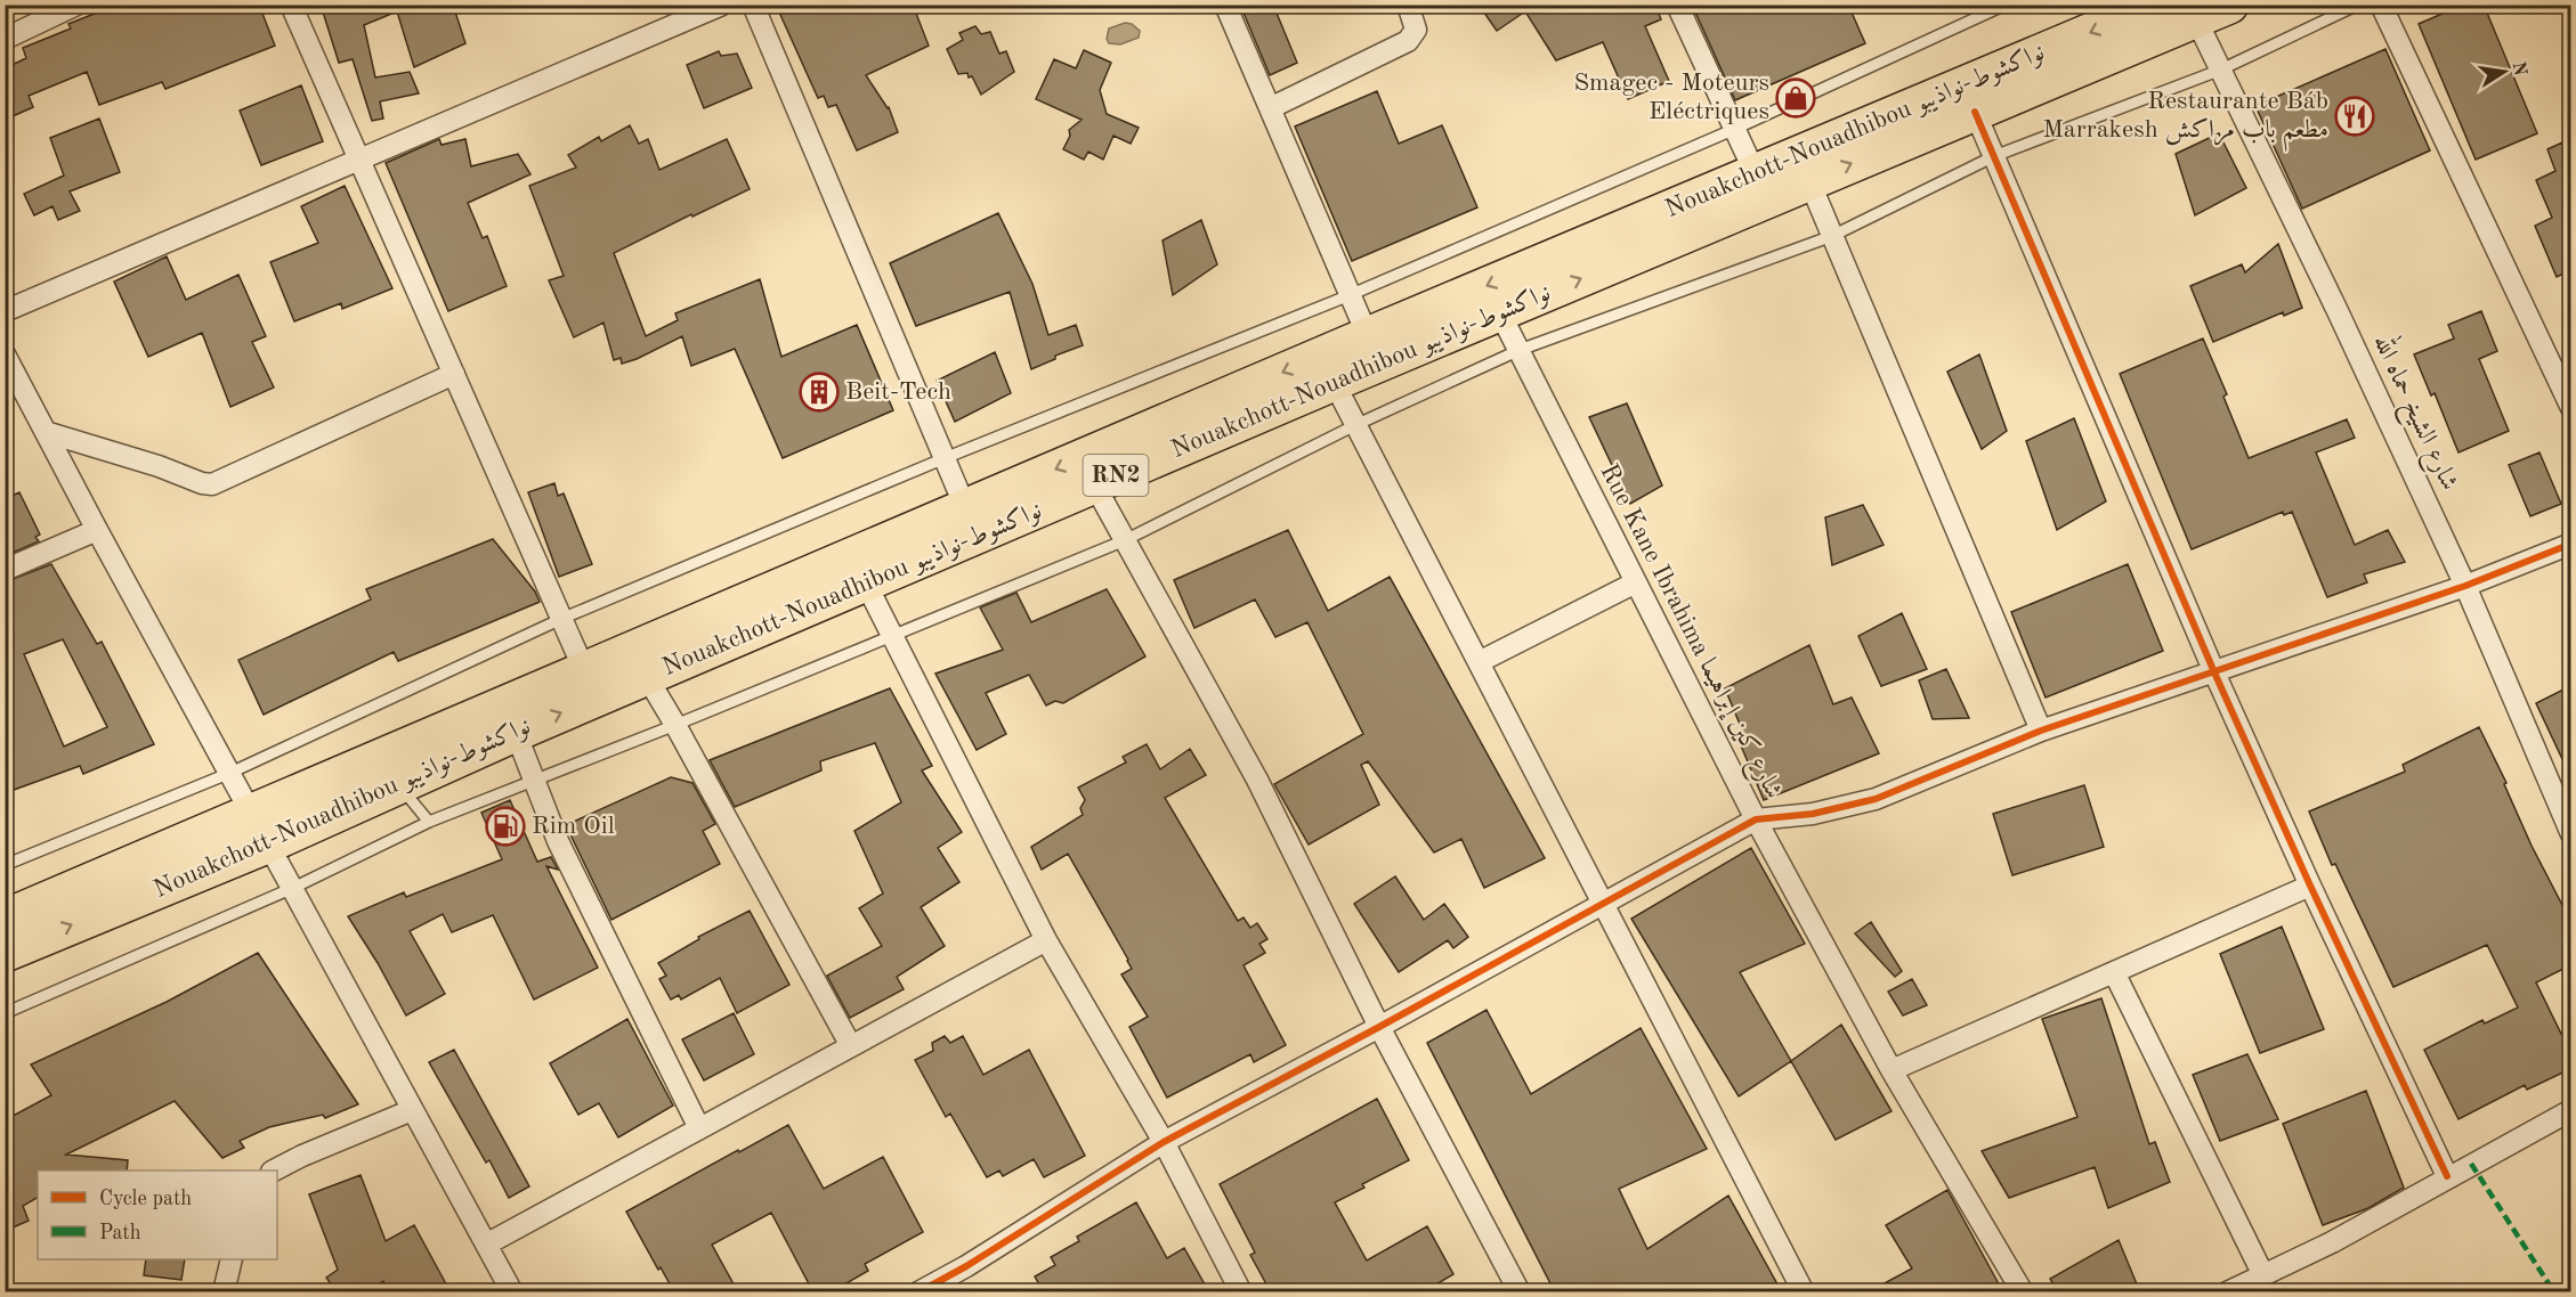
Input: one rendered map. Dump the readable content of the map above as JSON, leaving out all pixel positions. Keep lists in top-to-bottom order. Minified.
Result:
{"streets":{"highway":["Nouakchott-Nouadhibou نواكشوط-نواذيبو","RN2"],"street":["شارع الشيخ حماه الله","Rue Kane Ibrahima شارع كين إبراهيما"]},"crossings":[["Nouakchott-Nouadhibou نواكشوط-نواذيبو","شارع الشيخ حماه الله"],["Nouakchott-Nouadhibou نواكشوط-نواذيبو","Rue Kane Ibrahima شارع كين إبراهيما"]],"places":{"shop":["Smagec - Moteurs Eléctriques"],"restaurant":["Restaurante Báb Marrakesh مطعم باب مراكش"],"building":["Beit-Tech"],"fuel station":["Rim Oil"]},"legend":["Cycle path","Path"],"north":"right"}
